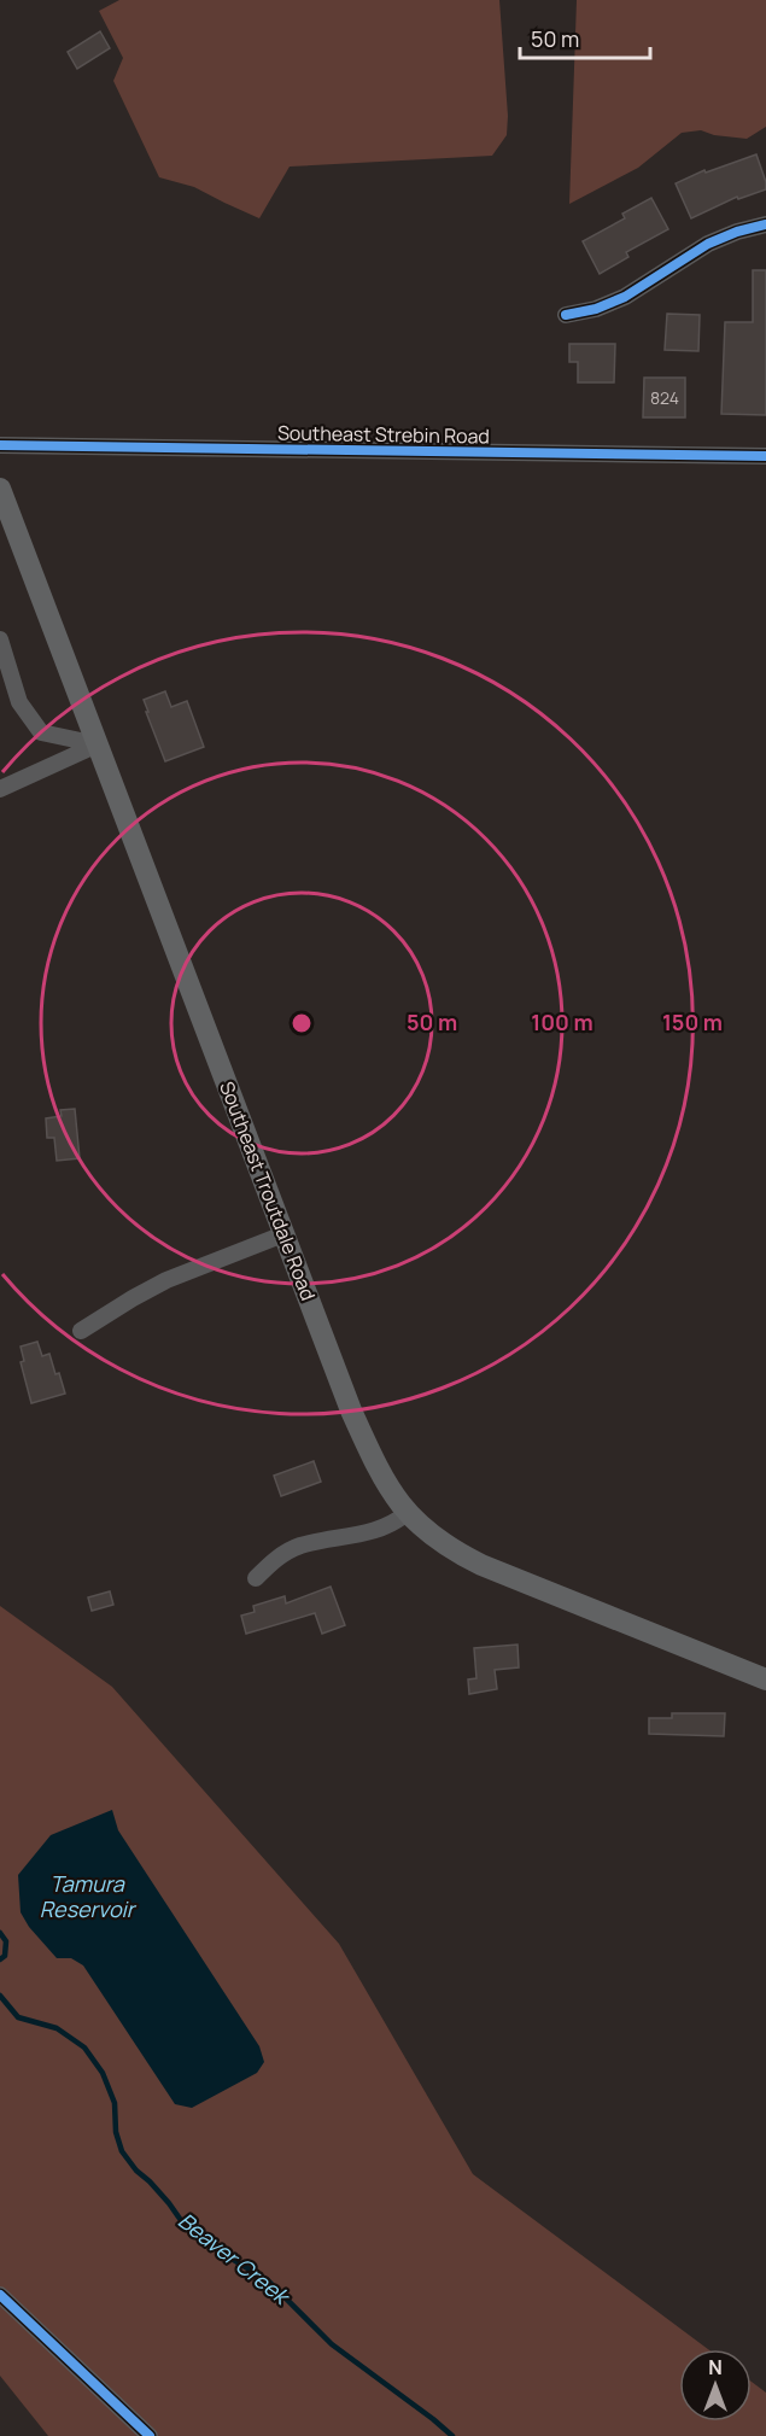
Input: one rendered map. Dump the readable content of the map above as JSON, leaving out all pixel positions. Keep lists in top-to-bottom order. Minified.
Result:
{"streets":{"main road":["Southeast Troutdale Road"],"street":["Southeast Strebin Road"]},"water":["Tamura Reservoir","Beaver Creek"],"house_numbers":["824"],"scale_bar":"50 m","north":"top","rings":["50 m","100 m","150 m"]}
